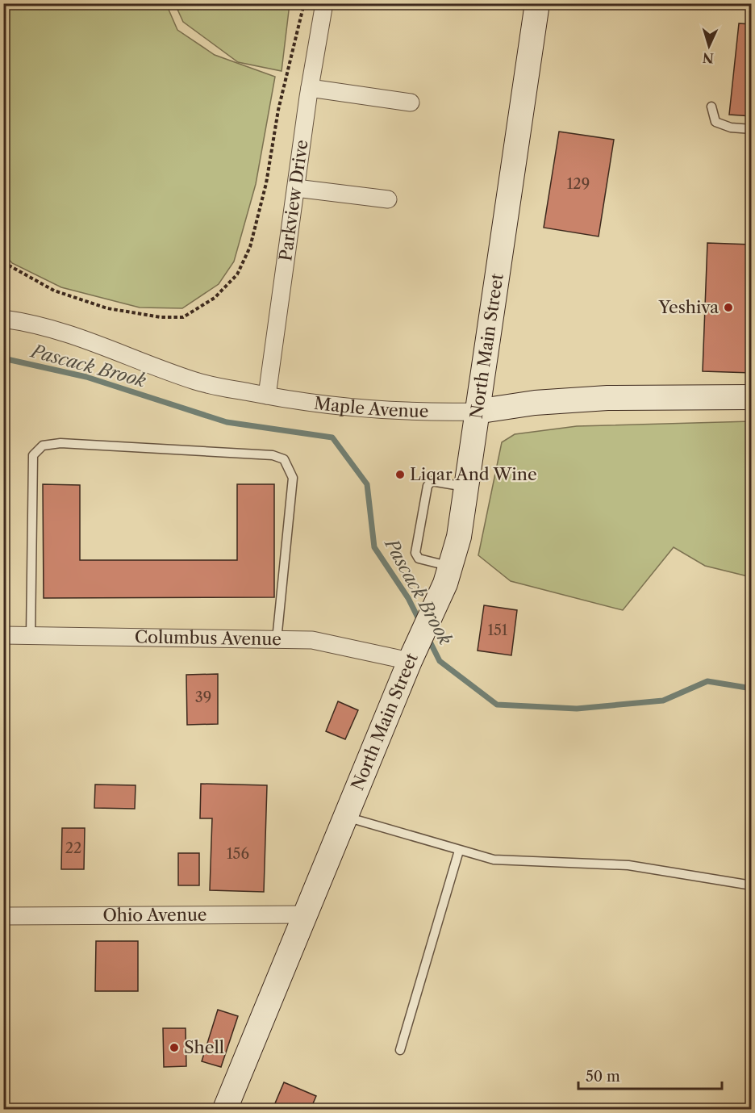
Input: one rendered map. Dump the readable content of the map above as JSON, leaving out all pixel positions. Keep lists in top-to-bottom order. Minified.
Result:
{"streets":{"main road":["North Main Street","Maple Avenue"],"street":["Parkview Drive","Columbus Avenue","Ohio Avenue"]},"crossings":[["Parkview Drive","Maple Avenue"],["North Main Street","Maple Avenue"],["North Main Street","Columbus Avenue"],["North Main Street","Ohio Avenue"]],"water":["Pascack Brook"],"places":["Yeshiva","Liqar And Wine","Shell"],"house_numbers":["129","151","39","22","156"],"scale_bar":"50 m","north":"bottom"}
